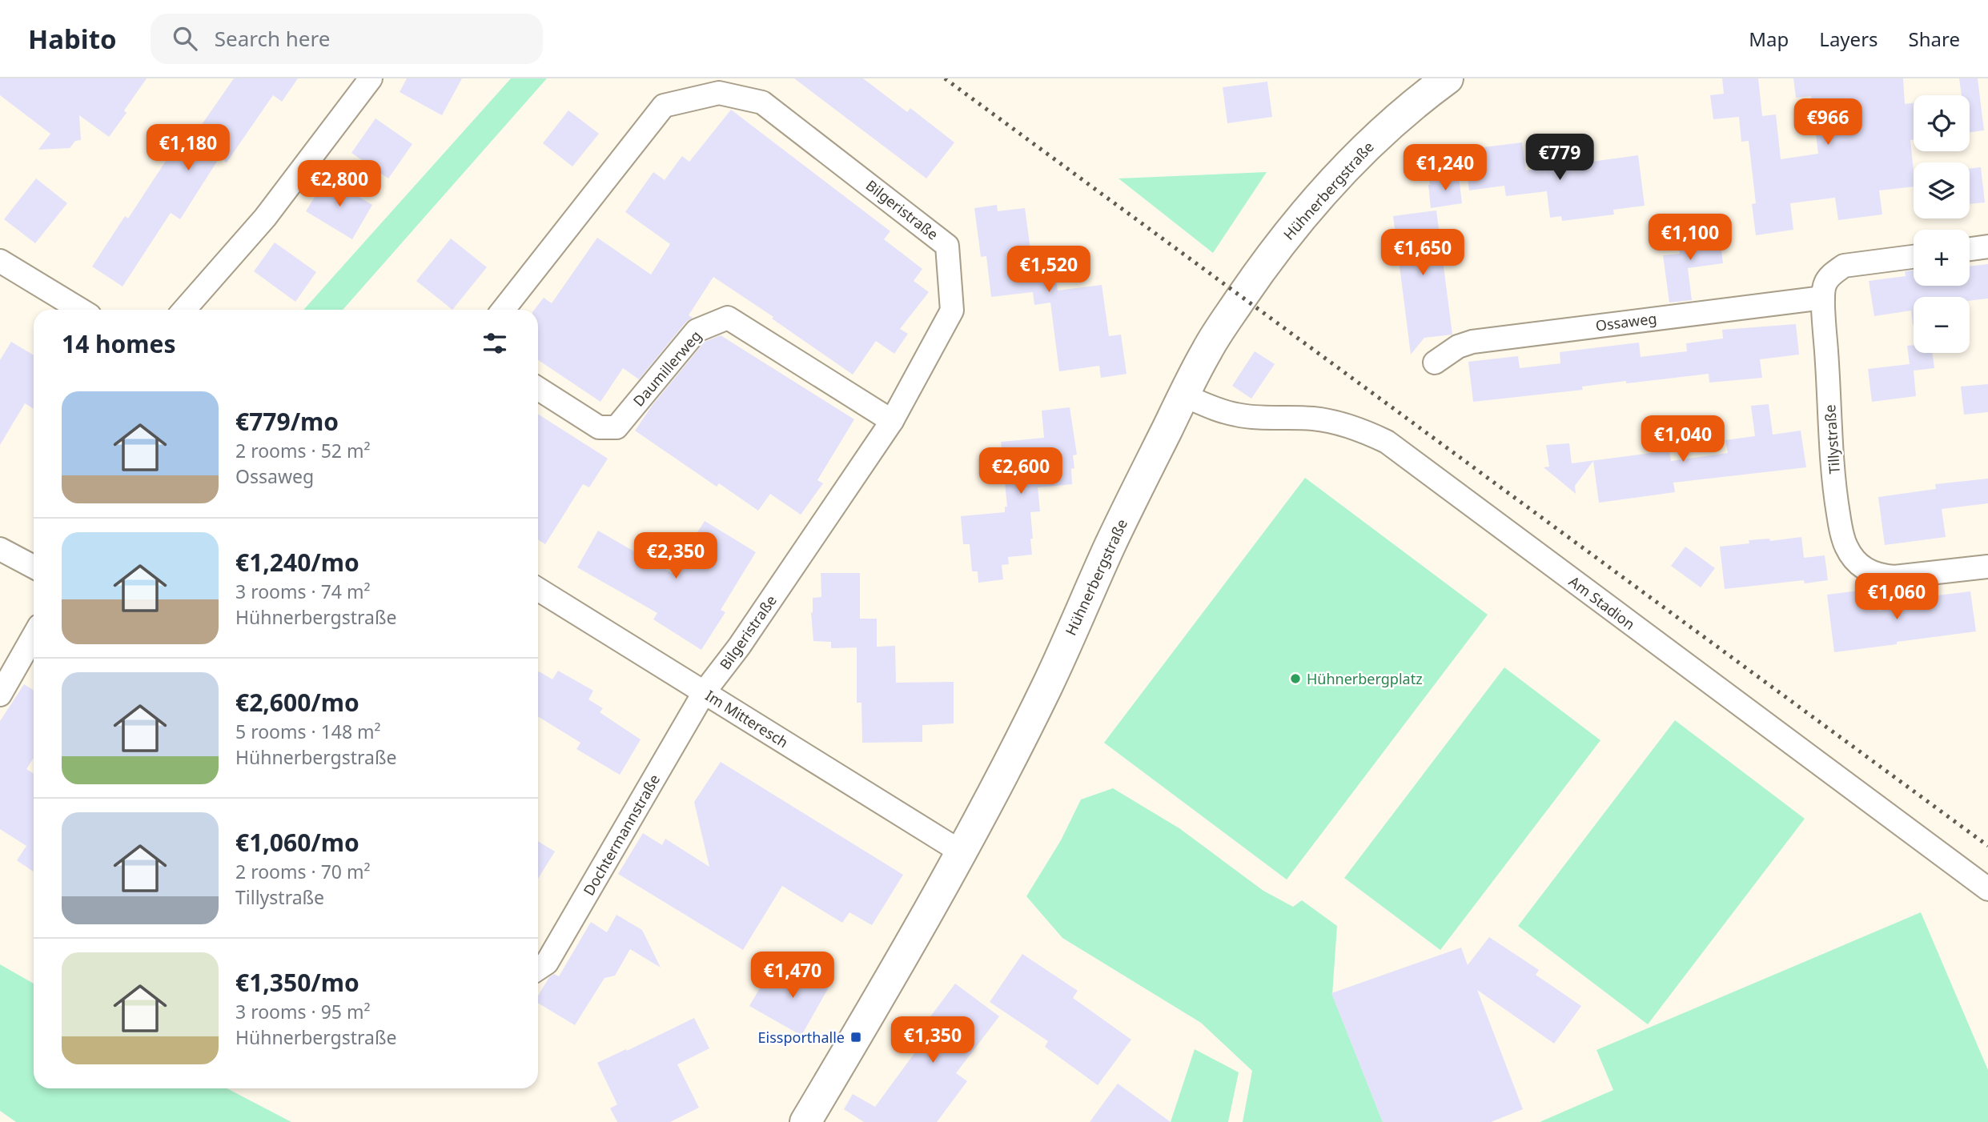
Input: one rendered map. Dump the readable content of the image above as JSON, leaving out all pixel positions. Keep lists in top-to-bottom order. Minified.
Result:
{"streets":{"street":["Hühnerbergstraße","Bilgeristraße","Ossaweg","Daumillerweg","Tillystraße","Am Stadion","Im Mitteresch","Dochtermannstraße"]},"crossings":[["Hühnerbergstraße","Am Stadion"],["Hühnerbergstraße","Im Mitteresch"],["Bilgeristraße","Daumillerweg"],["Bilgeristraße","Im Mitteresch"],["Bilgeristraße","Dochtermannstraße"],["Ossaweg","Tillystraße"],["Im Mitteresch","Dochtermannstraße"]],"places":{"other":["Hühnerbergplatz"],"transit":["Eissporthalle"]},"page":{"header":"Habito","search":"Search here","nav":["Map","Layers","Share"],"map_buttons":["+","−"],"price":["€966","€1,180","€779","€1,240","€2,800","€1,100","€1,650","€1,520","€1,040","€2,600","€2,350","€1,060","€1,470","€1,350"],"heading":"14 homes","list":[{"name":"€779/mo","note":"2 rooms · 52 m² · Ossaweg"},{"name":"€1,240/mo","note":"3 rooms · 74 m² · Hühnerbergstraße"},{"name":"€2,600/mo","note":"5 rooms · 148 m² · Hühnerbergstraße"},{"name":"€1,060/mo","note":"2 rooms · 70 m² · Tillystraße"},{"name":"€1,350/mo","note":"3 rooms · 95 m² · Hühnerbergstraße"}]}}
